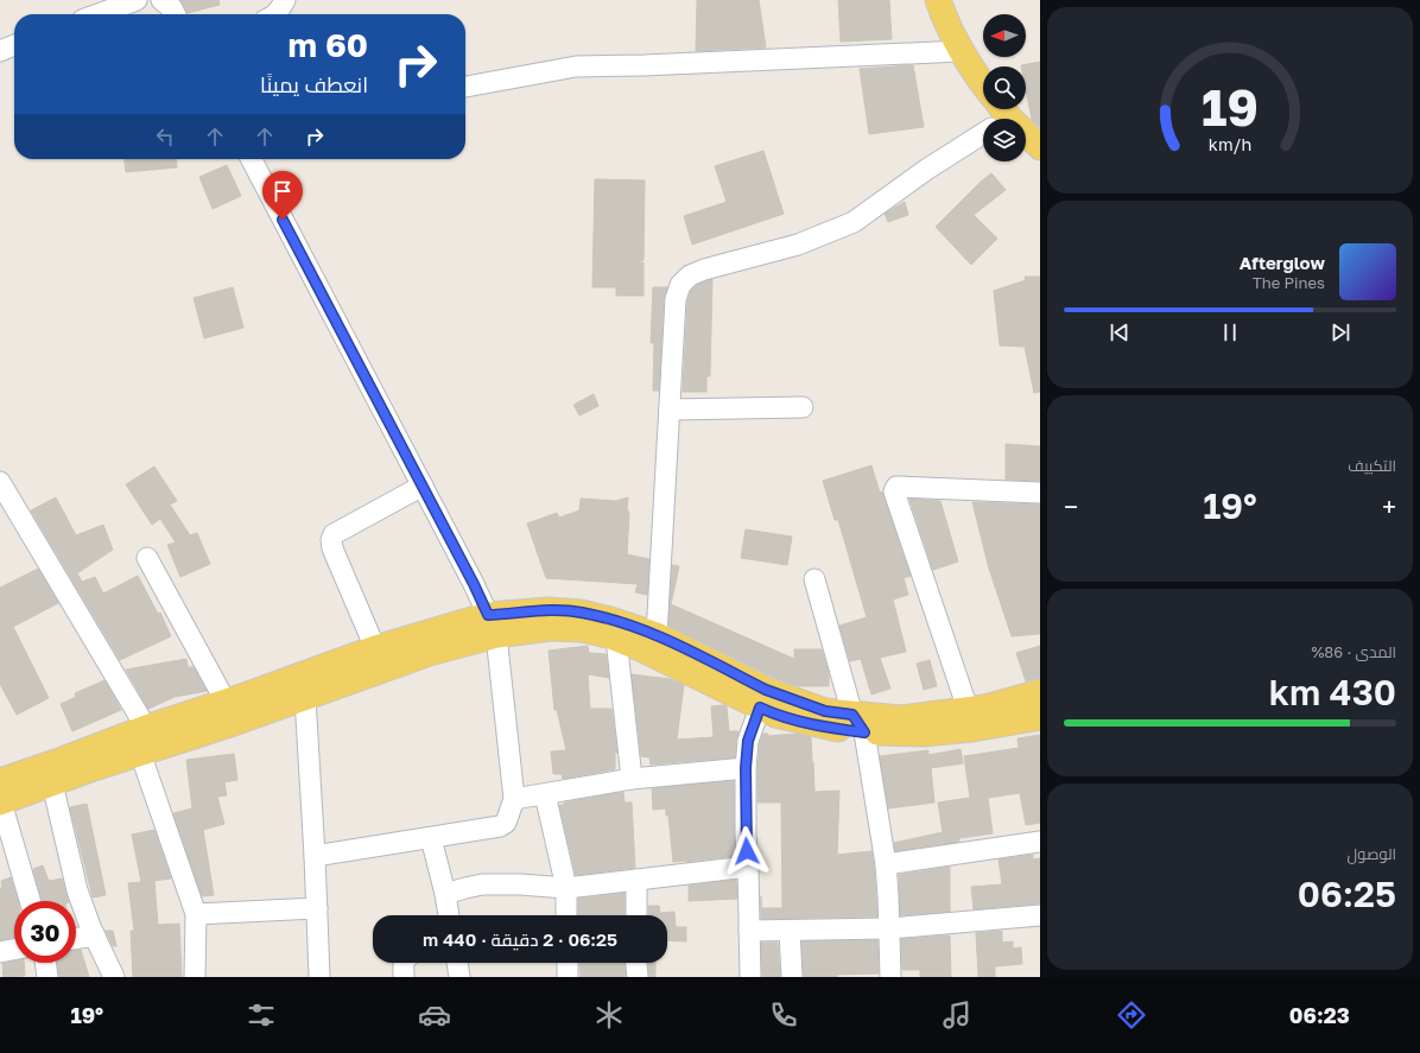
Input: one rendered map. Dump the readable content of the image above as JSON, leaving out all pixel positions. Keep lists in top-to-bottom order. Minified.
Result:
{"north":"left","page":{"turn":["60 m","انعطف يمينًا"],"song":["Afterglow","The Pines"],"tile":["التكييف",["المدى · 86%","430 km"],["الوصول","06:25"]],"heat":["−","19°","+"],"limit":"30","trip":"06:25 · 2 دقيقة · 440 m","tabs":["06:23","19°"],"gauge":["19","km/h"]}}
